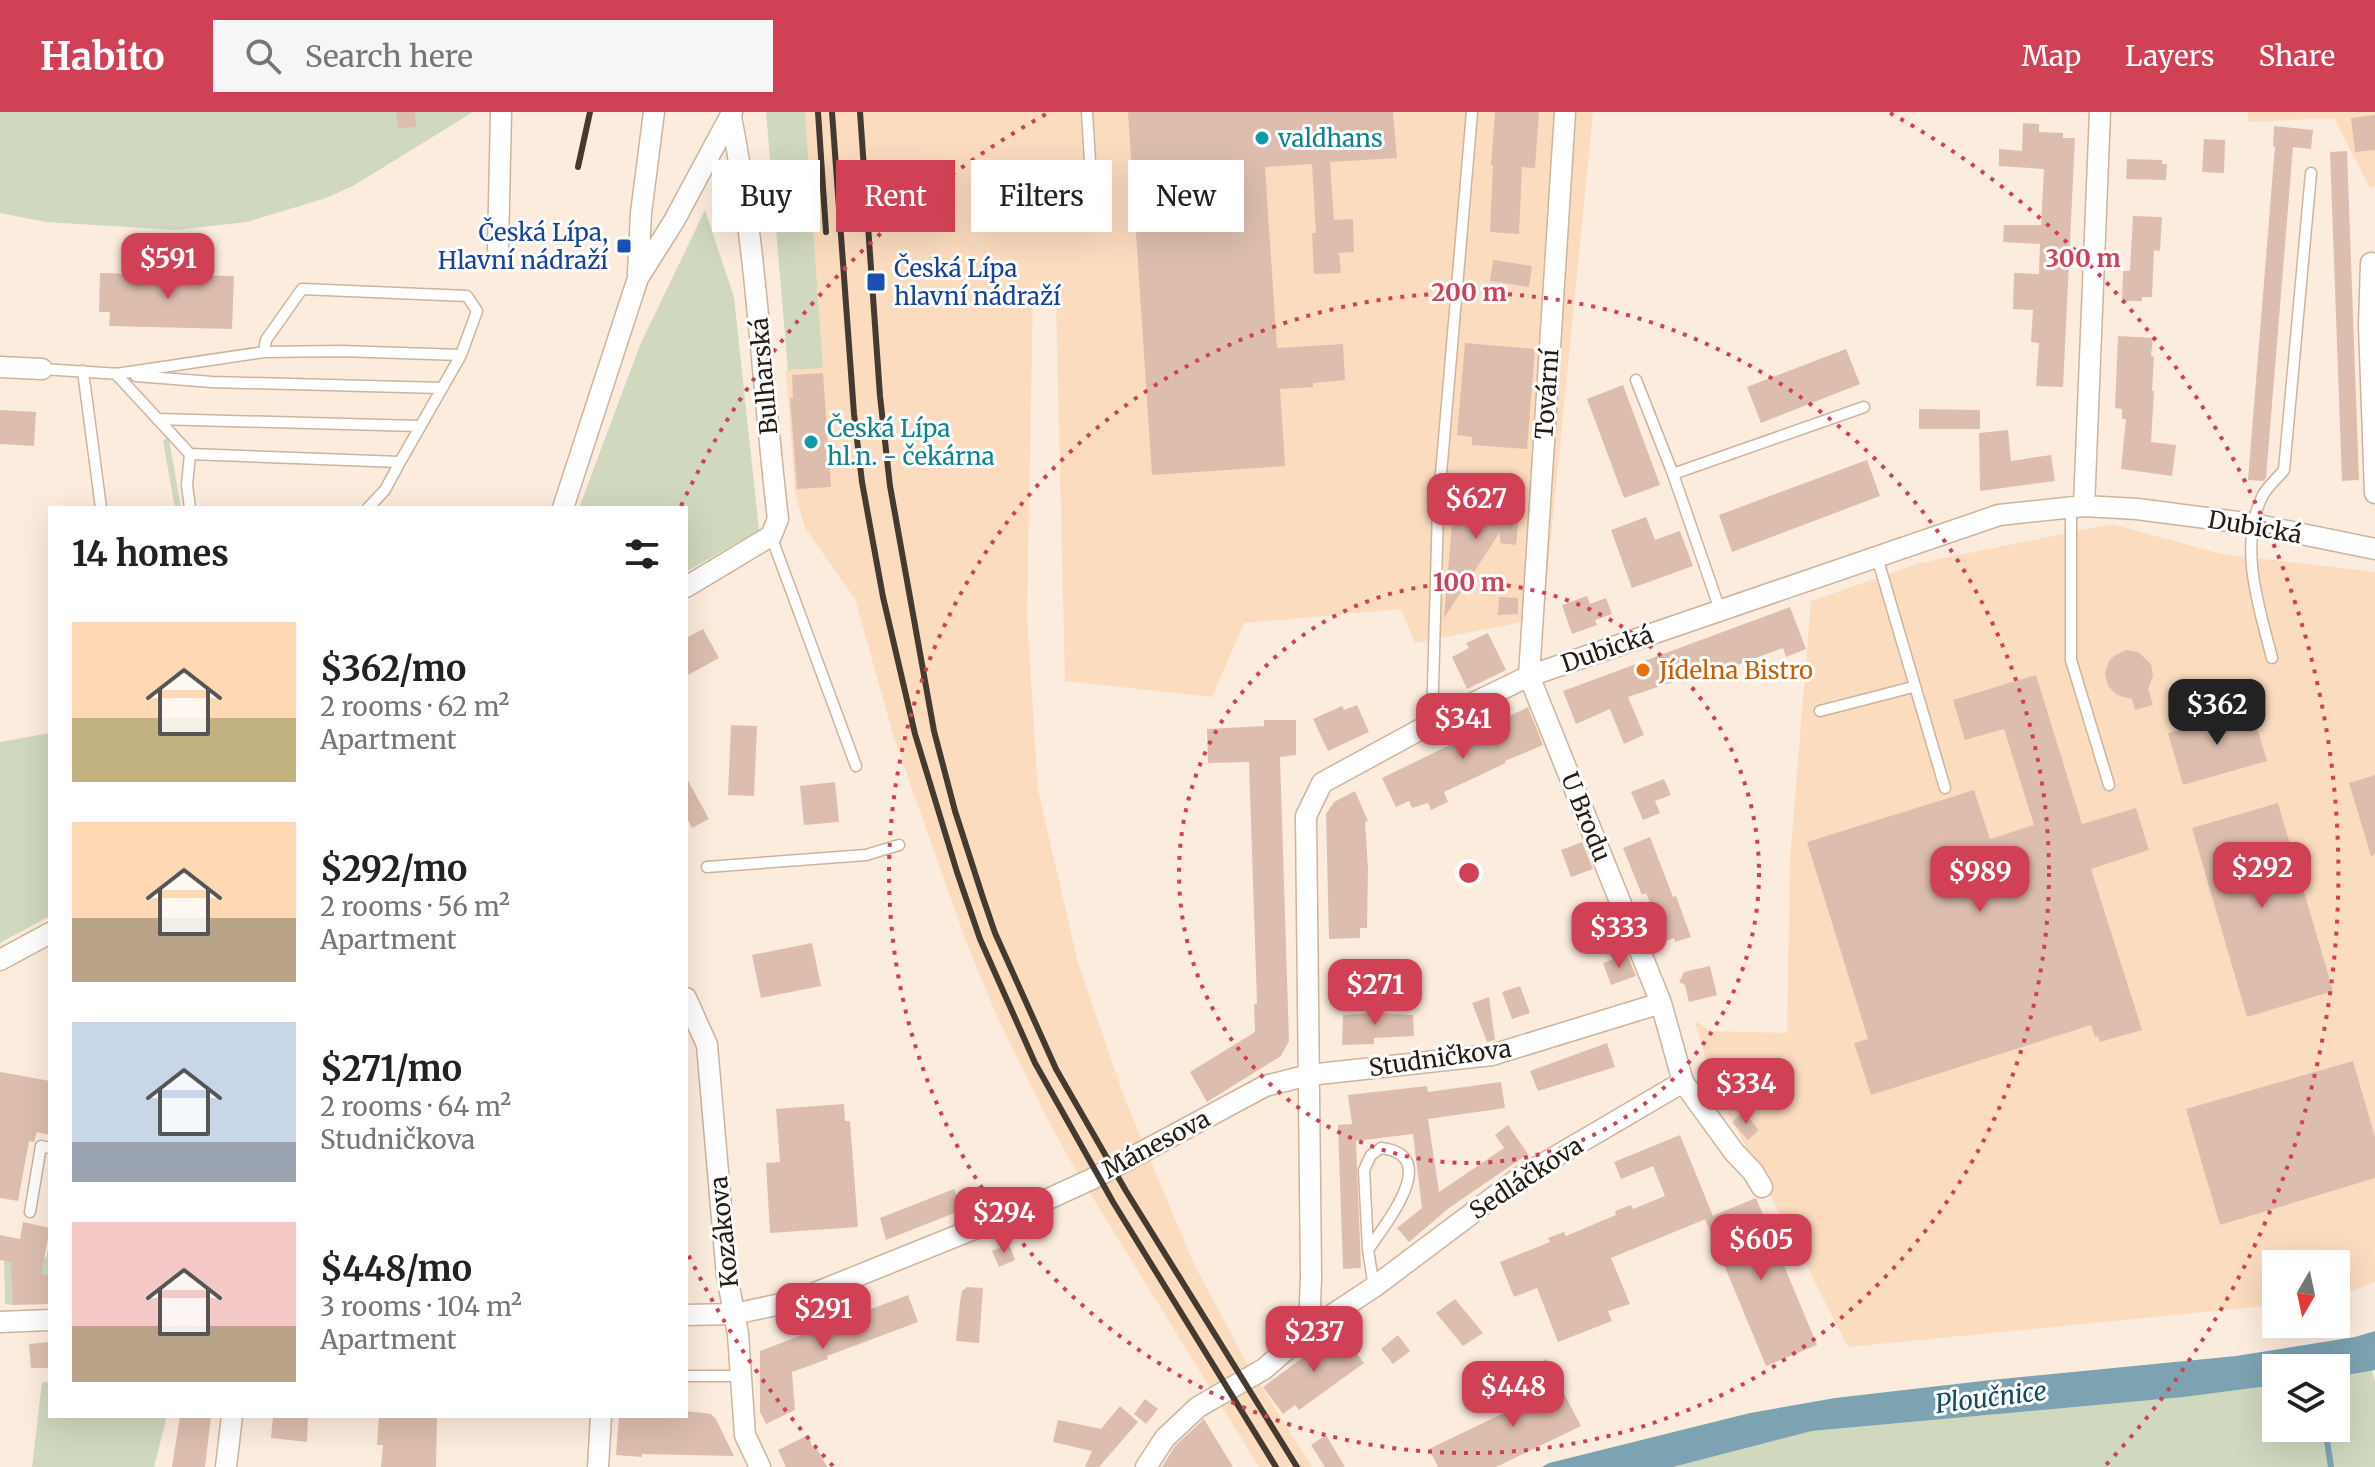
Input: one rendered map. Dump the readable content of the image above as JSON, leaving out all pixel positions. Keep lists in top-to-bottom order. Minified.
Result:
{"streets":{"street":["Bulharská","Tovární","Dubická","U Brodu","Studničkova","Mánesova","Sedláčkova","Kozákova"]},"crossings":[["Tovární","Dubická"],["Tovární","U Brodu"],["Dubická","U Brodu"],["Dubická","Studničkova"],["Dubická","Mánesova"],["Dubická","Sedláčkova"],["U Brodu","Studničkova"],["Studničkova","Mánesova"],["Mánesova","Kozákova"]],"water":["Ploučnice"],"places":{"other":["valdhans","Česká Lípa hl.n. - čekárna","Jídelna Bistro"],"transit":["Česká Lípa, Hlavní nádraží","Česká Lípa hlavní nádraží"]},"north":"bottom","page":{"header":"Habito","search":"Search here","nav":["Map","Layers","Share"],"chip":["Buy","Rent","Filters","New"],"price":["$591","$627","$362","$341","$292","$989","$333","$271","$334","$294","$605","$291","$237","$448"],"heading":"14 homes","list":[{"name":"$362/mo","note":"2 rooms · 62 m² · Apartment"},{"name":"$292/mo","note":"2 rooms · 56 m² · Apartment"},{"name":"$271/mo","note":"2 rooms · 64 m² · Studničkova"},{"name":"$448/mo","note":"3 rooms · 104 m² · Apartment"}]},"rings":["300 m","200 m","100 m"]}
